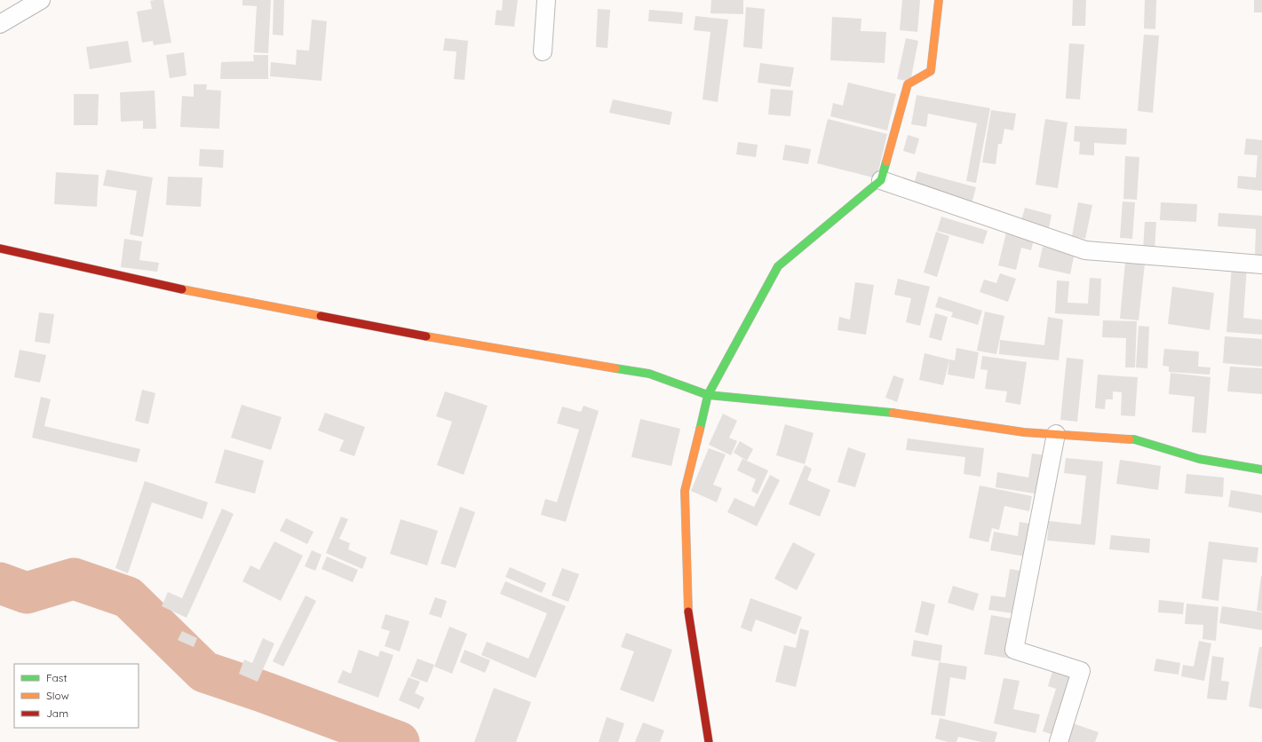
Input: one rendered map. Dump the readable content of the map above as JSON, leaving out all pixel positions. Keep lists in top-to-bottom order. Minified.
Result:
{"legend":["Fast","Slow","Jam"]}
